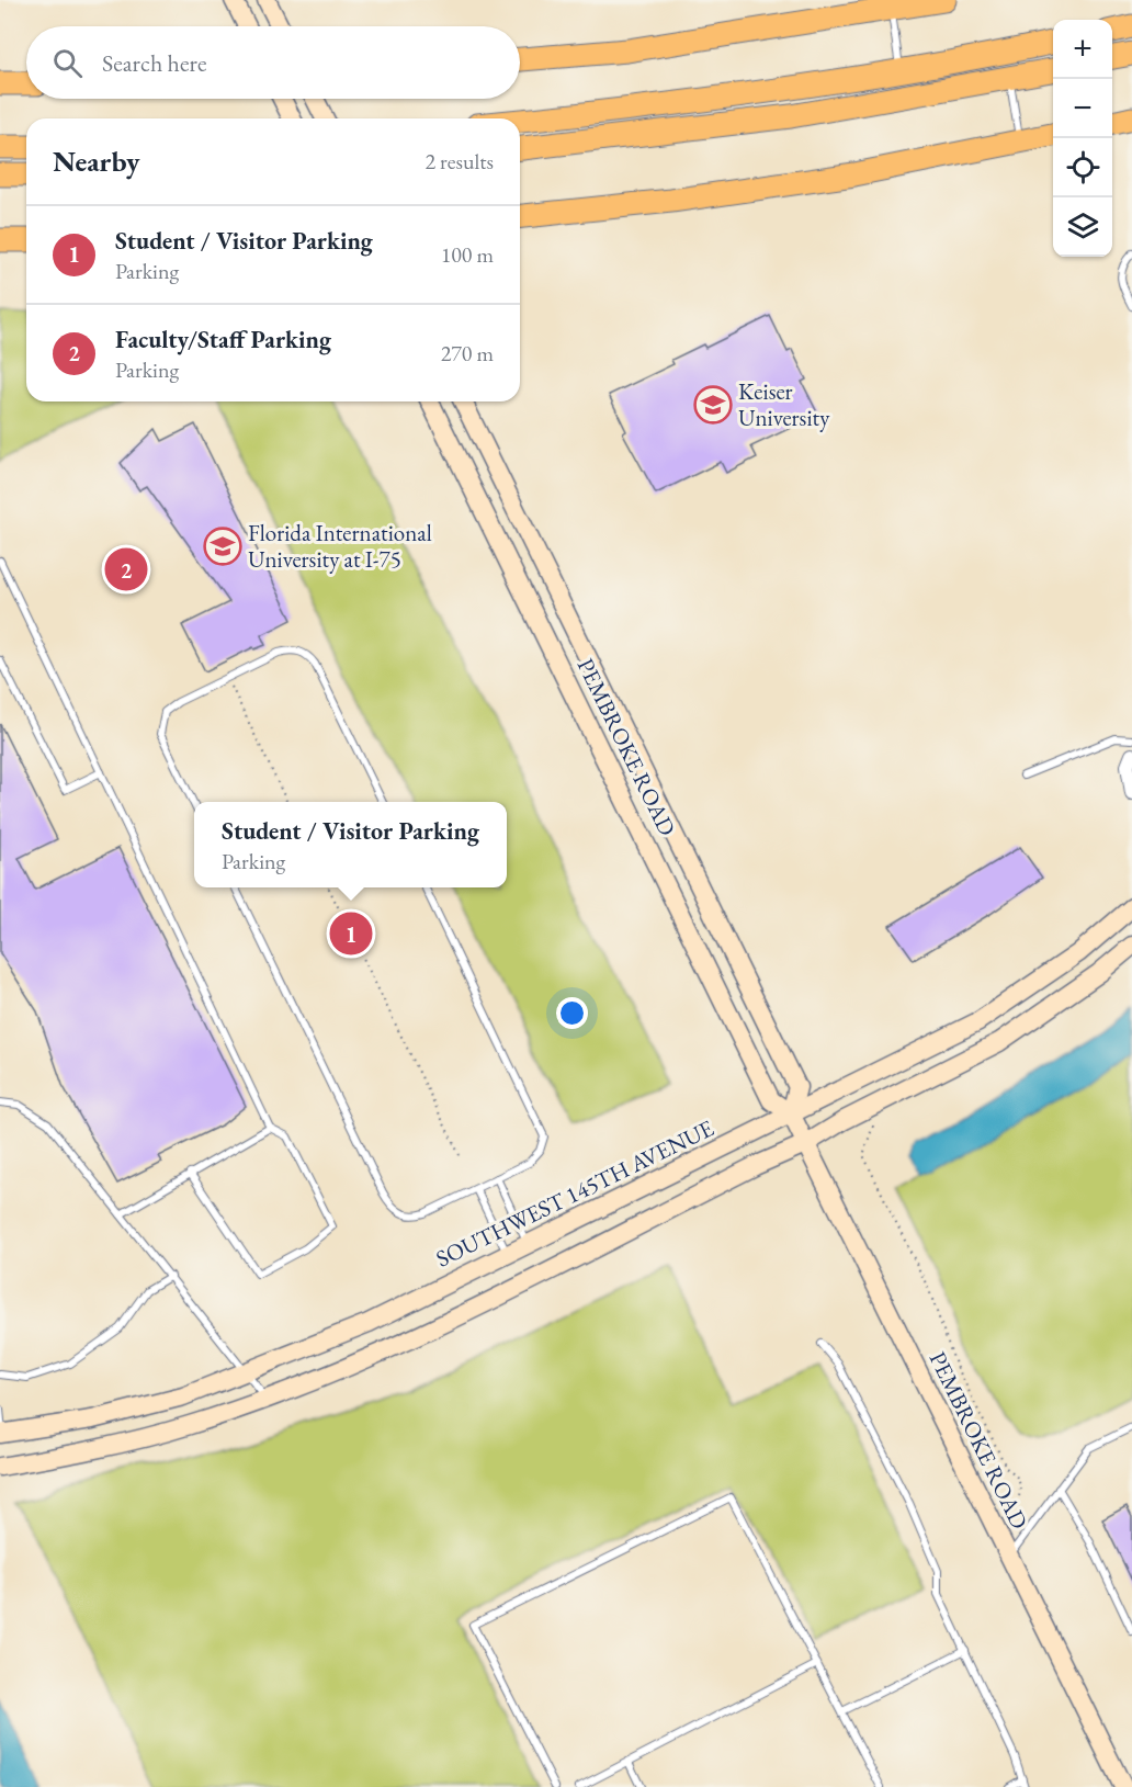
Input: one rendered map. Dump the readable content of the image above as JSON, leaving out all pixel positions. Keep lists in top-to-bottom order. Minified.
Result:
{"streets":{"main road":["PEMBROKE ROAD","SOUTHWEST 145TH AVENUE"]},"crossings":[["PEMBROKE ROAD","SOUTHWEST 145TH AVENUE"]],"places":{"school or university":["Keiser University","Florida International University at I-75"]},"page":{"map_buttons":["+","−"],"search":"Search here","heading":["Nearby","2 results"],"list":[{"mark":"1","name":"Student / Visitor Parking","note":"Parking","value":"100 m"},{"mark":"2","name":"Faculty/Staff Parking","note":"Parking","value":"270 m"}],"pins":["2","1"],"popup":["Student / Visitor Parking","Parking"]}}
